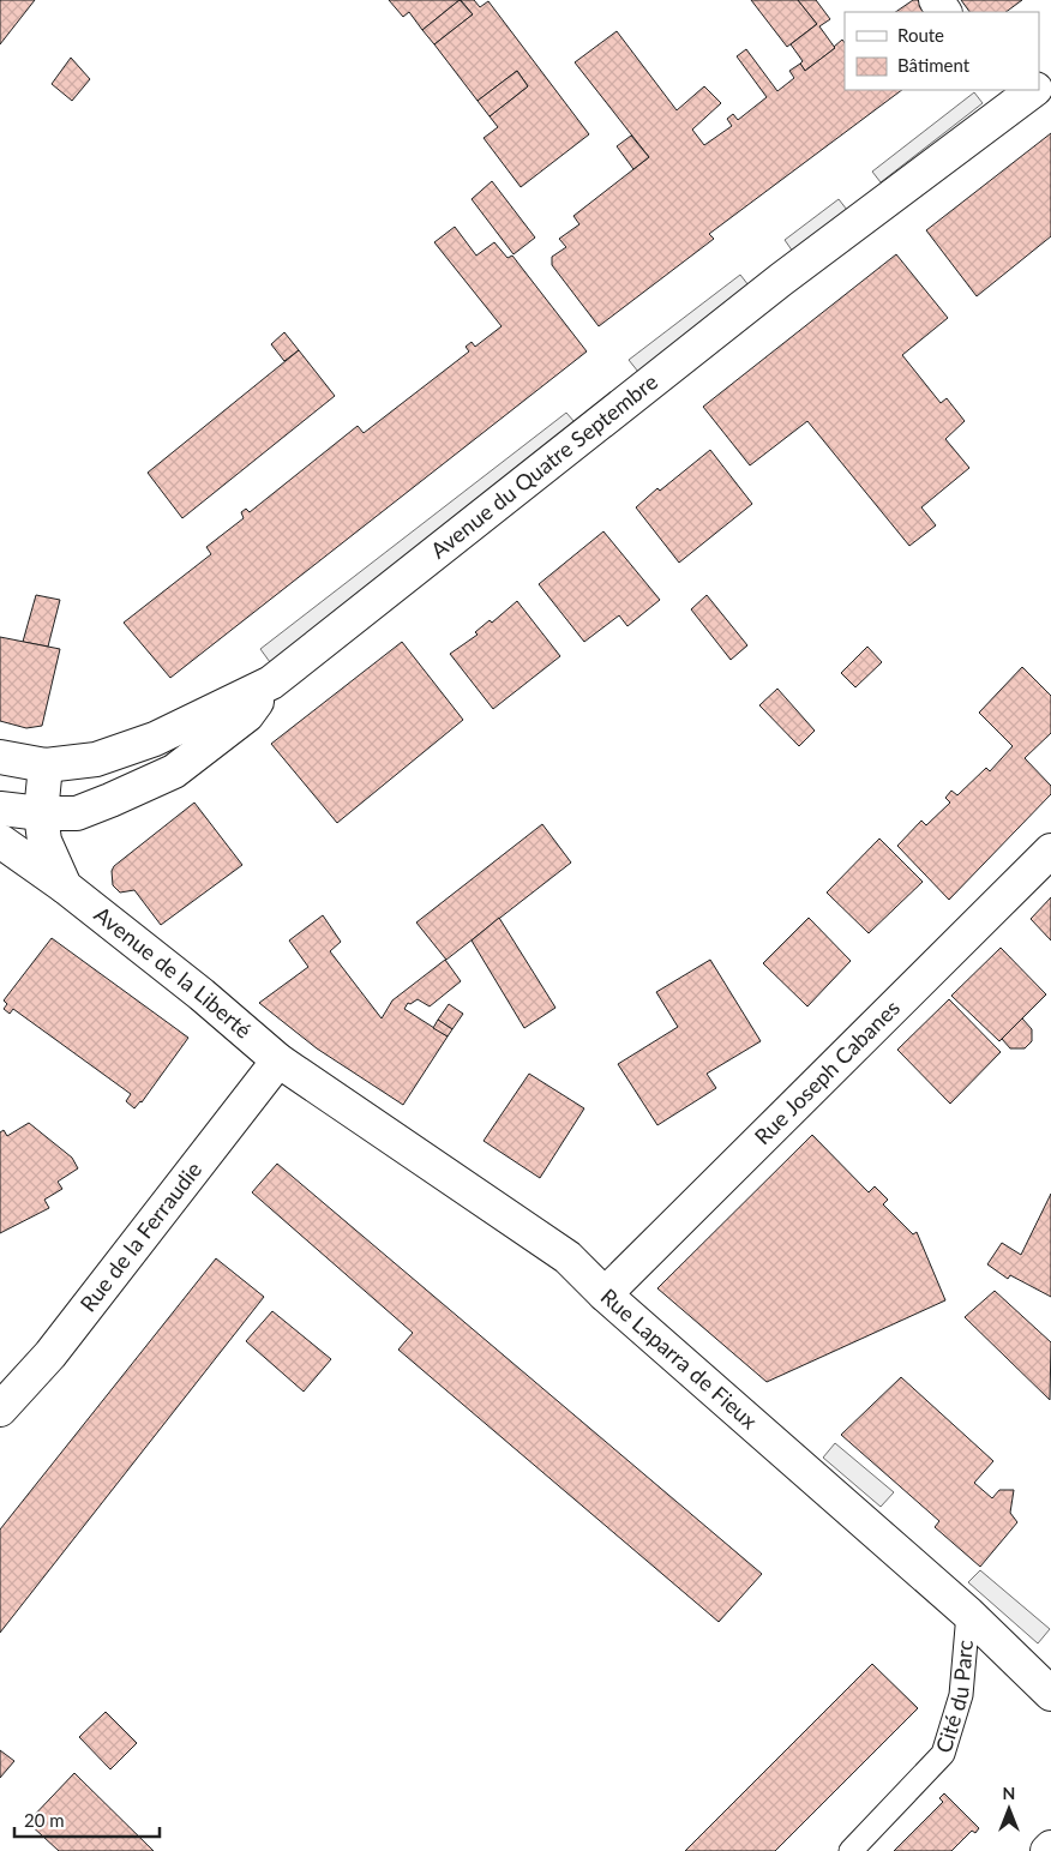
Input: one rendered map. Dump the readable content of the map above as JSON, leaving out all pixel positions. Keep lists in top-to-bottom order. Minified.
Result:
{"streets":{"street":["Avenue du Quatre Septembre","Avenue de la Liberté","Rue Joseph Cabanes","Rue de la Ferraudie","Rue Laparra de Fieux"],"lane":["Cité du Parc"]},"crossings":[["Avenue du Quatre Septembre","Avenue de la Liberté"],["Avenue de la Liberté","Rue de la Ferraudie"],["Avenue de la Liberté","Rue Laparra de Fieux"],["Rue Joseph Cabanes","Rue Laparra de Fieux"],["Rue de la Ferraudie","Rue Laparra de Fieux"],["Rue Laparra de Fieux","Cité du Parc"]],"legend":["Route","Bâtiment"],"scale_bar":"20 m","north":"top"}
